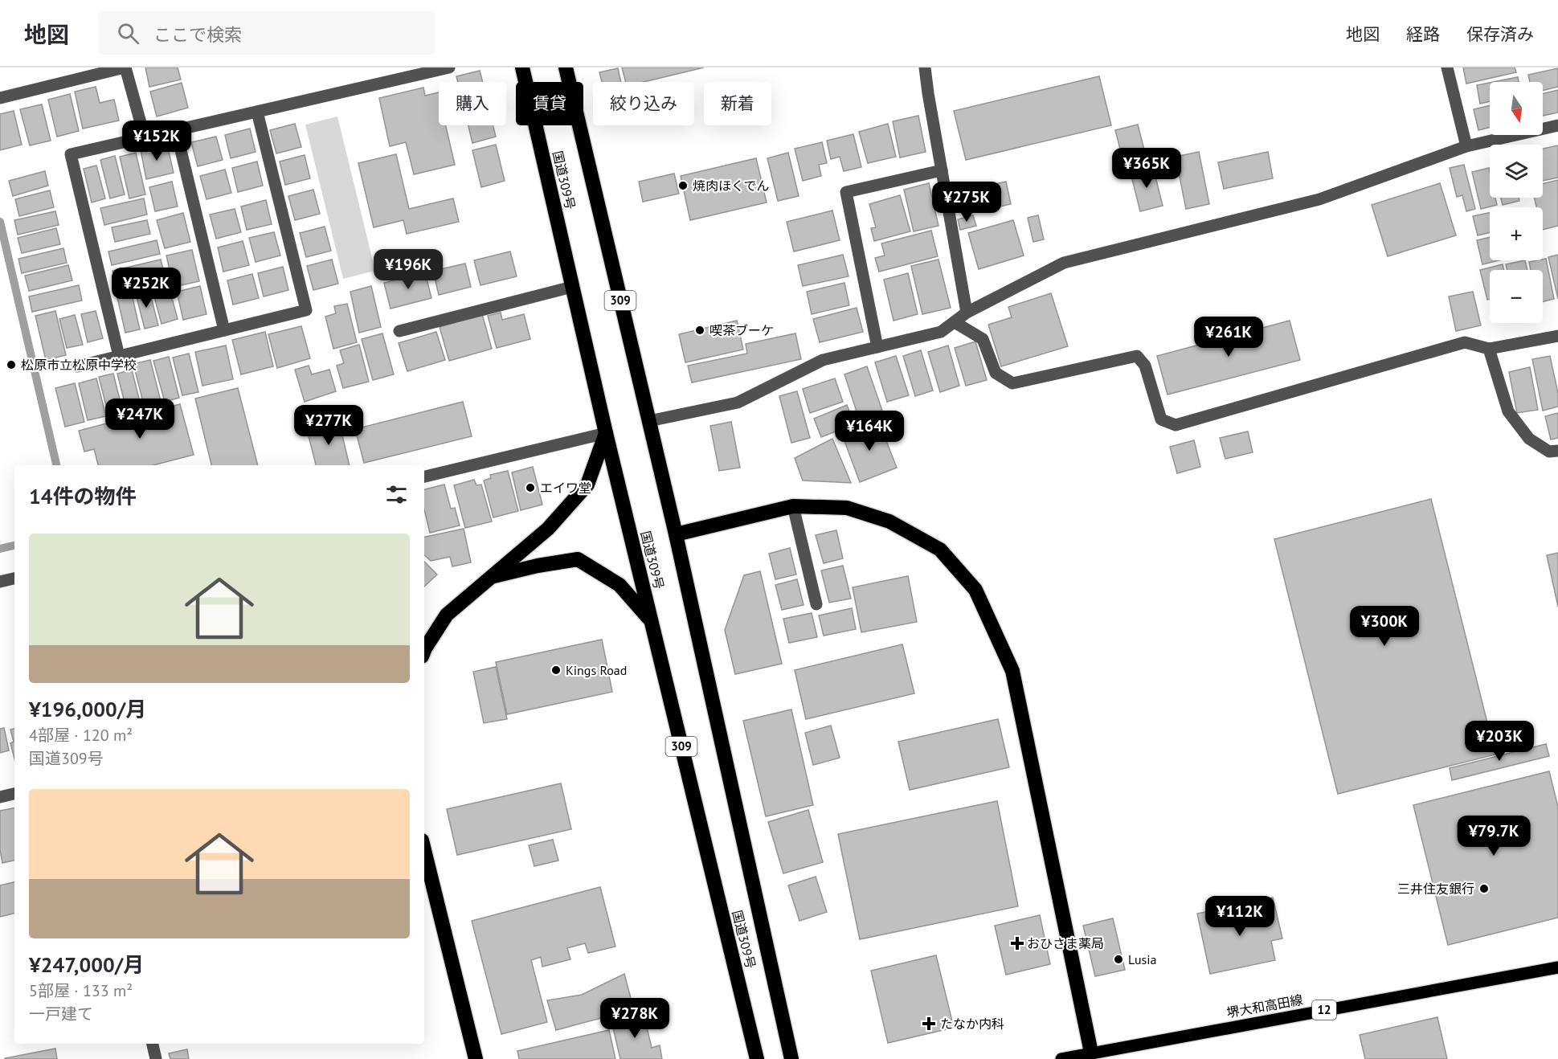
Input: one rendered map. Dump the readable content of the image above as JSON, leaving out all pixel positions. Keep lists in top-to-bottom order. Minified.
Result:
{"streets":{"highway":["国道309号","309"],"main road":["堺大和高田線","12"]},"places":{"other":["焼肉ほくでん","喫茶ブーケ","松原市立松原中学校","エイワ堂","Kings Road","三井住友銀行","Lusia"],"health":["おひさま薬局","たなか内科"]},"north":"bottom","page":{"header":"地図","search":"ここで検索","nav":["地図","経路","保存済み"],"map_buttons":["+","−"],"chip":["購入","賃貸","絞り込み","新着"],"price":["¥152K","¥365K","¥275K","¥196K","¥252K","¥261K","¥247K","¥277K","¥164K","¥300K","¥203K","¥79.7K","¥112K","¥278K"],"heading":"14件の物件","list":[{"name":"¥196,000/月","note":"4部屋 · 120 m² · 国道309号"},{"name":"¥247,000/月","note":"5部屋 · 133 m² · 一戸建て"}]}}
